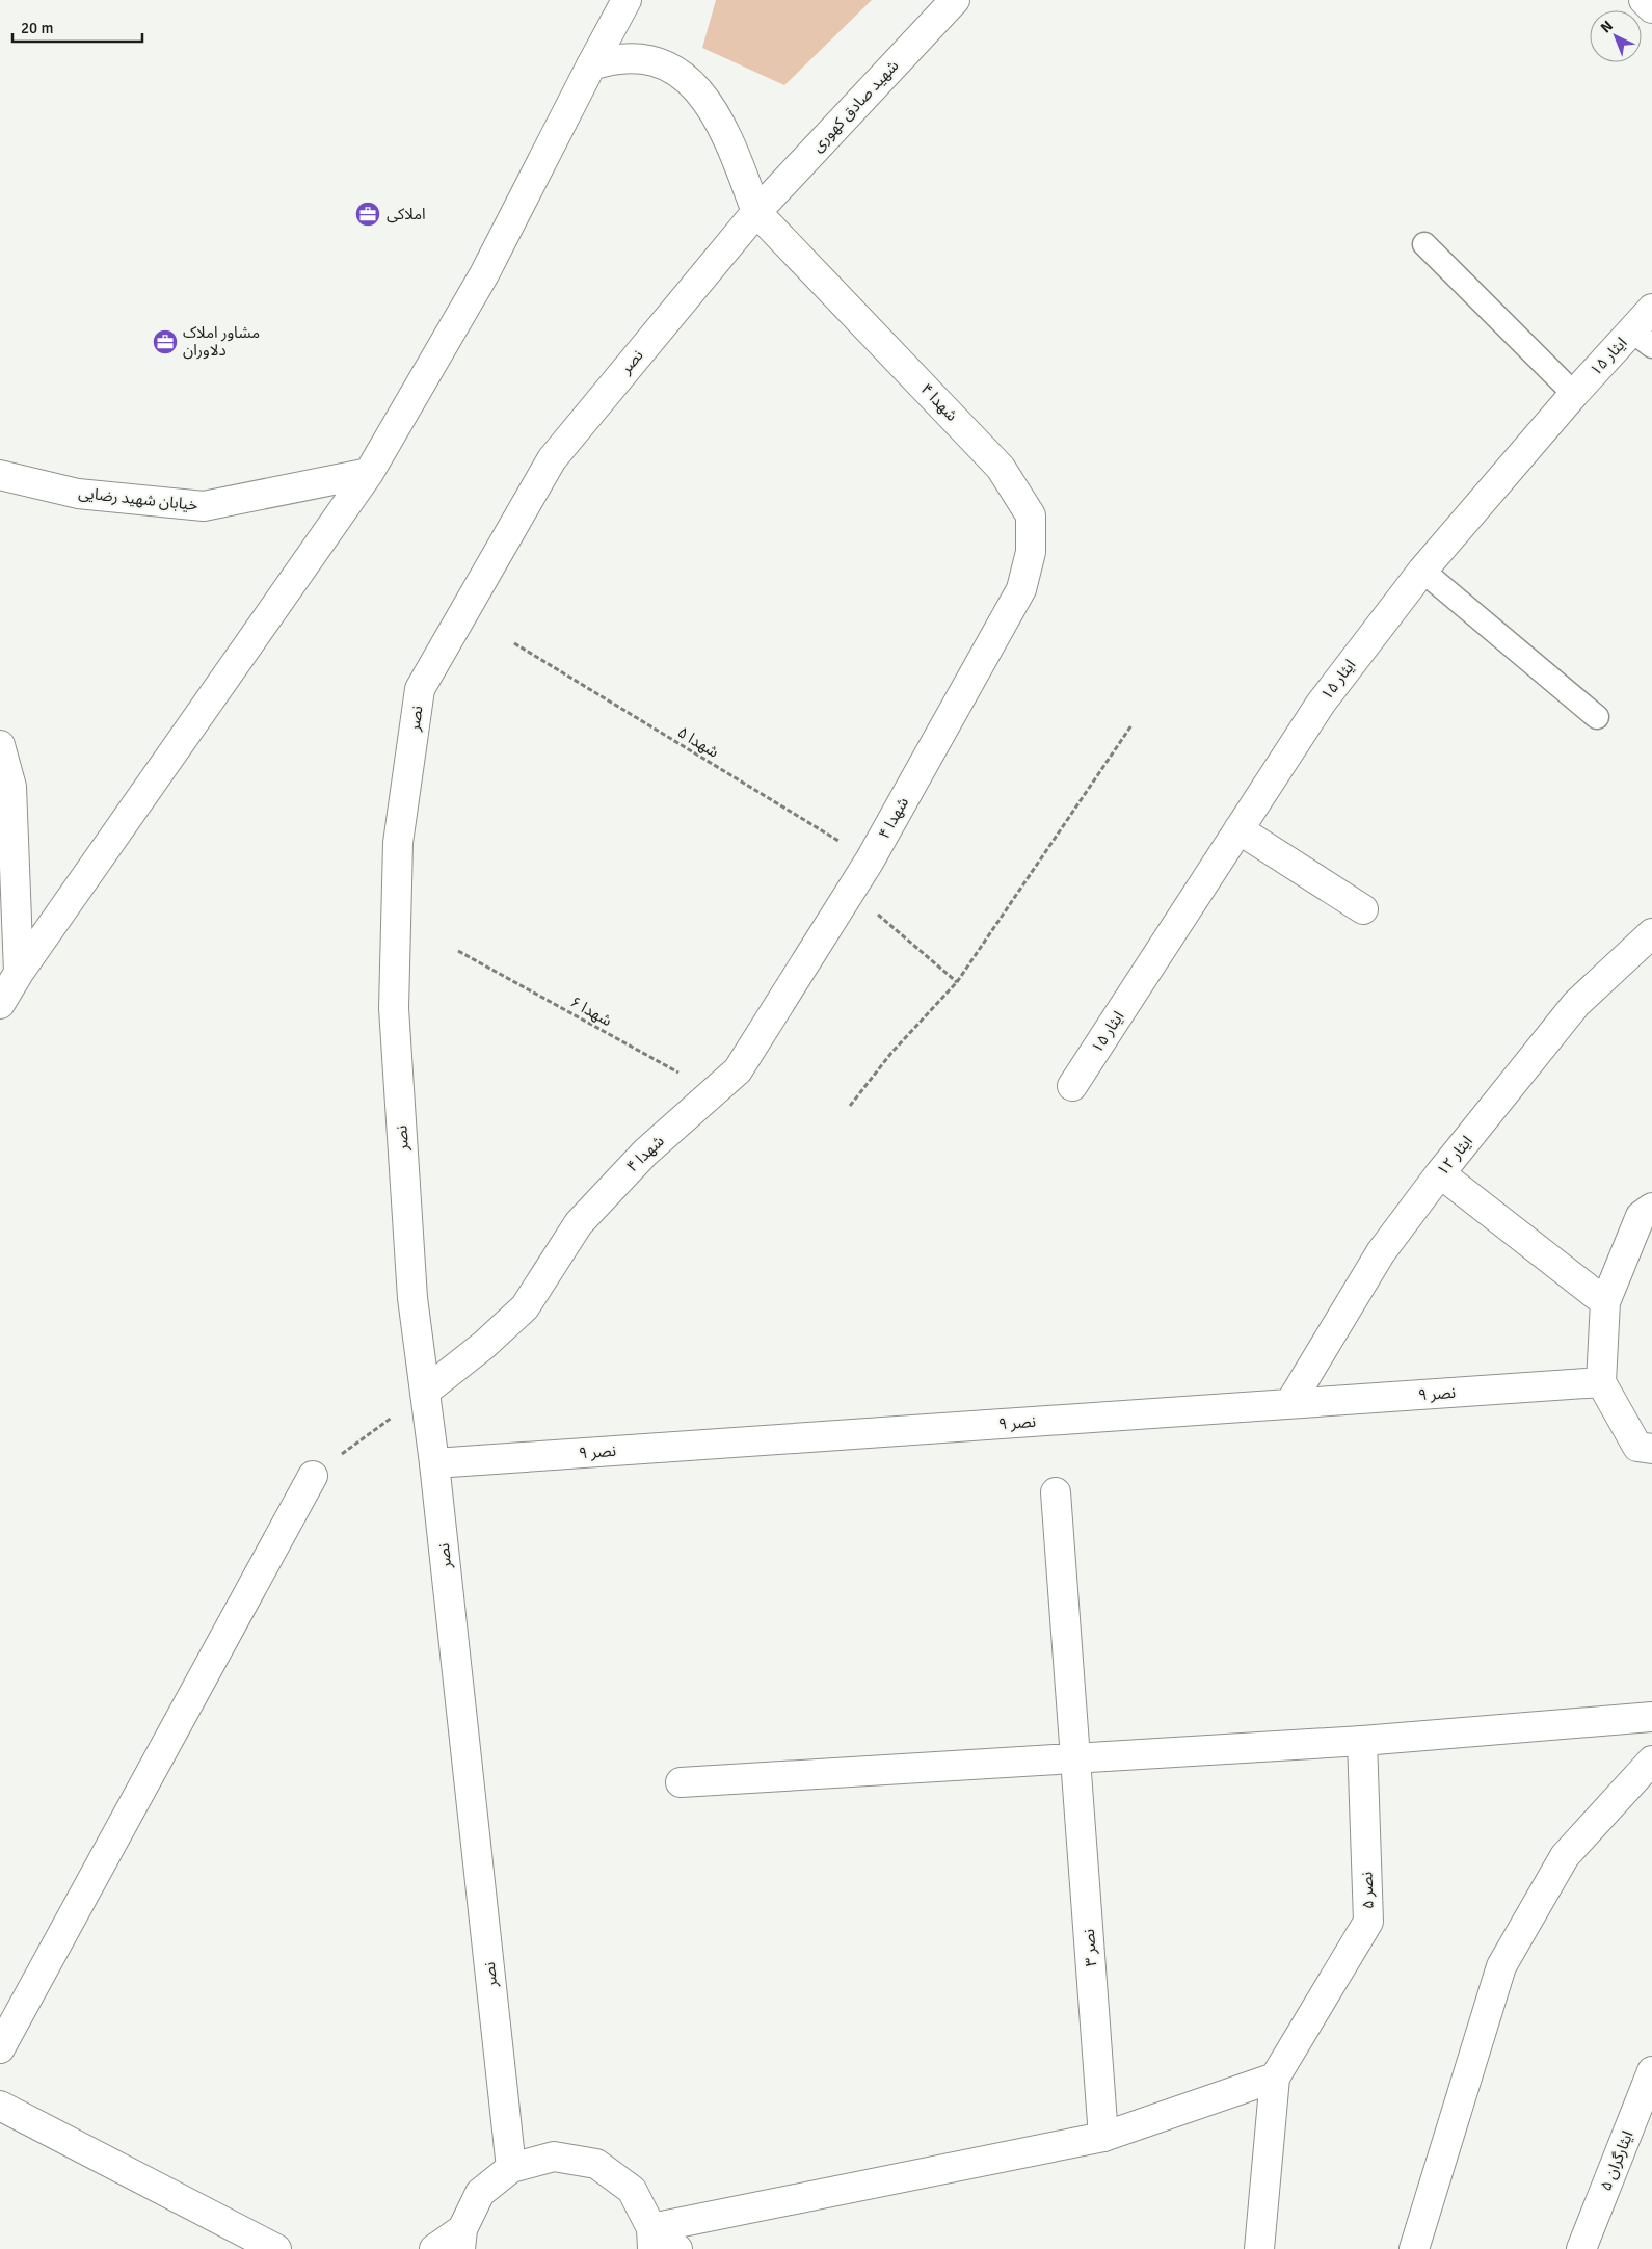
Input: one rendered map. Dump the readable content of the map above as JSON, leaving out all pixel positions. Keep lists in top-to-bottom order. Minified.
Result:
{"streets":{"street":["شهید صادق کهوری","ایثار ۱۵","نصر","شهدا ۴","خیابان شهید رضایی","ایثار ۱۲","نصر ۹","نصر ۵","نصر ۳","ایثارگران ۵"],"path":["شهدا ۵","شهدا ۶"]},"crossings":[["شهید صادق کهوری","نصر"],["شهید صادق کهوری","شهدا ۴"],["نصر","شهدا ۴"],["نصر","نصر ۹"],["شهدا ۴","شهدا ۵"],["شهدا ۴","شهدا ۶"],["ایثار ۱۲","نصر ۹"]],"places":{"office":["املاکی","مشاور املاک دلاوران"]},"scale_bar":"20 m","north":"top left"}
